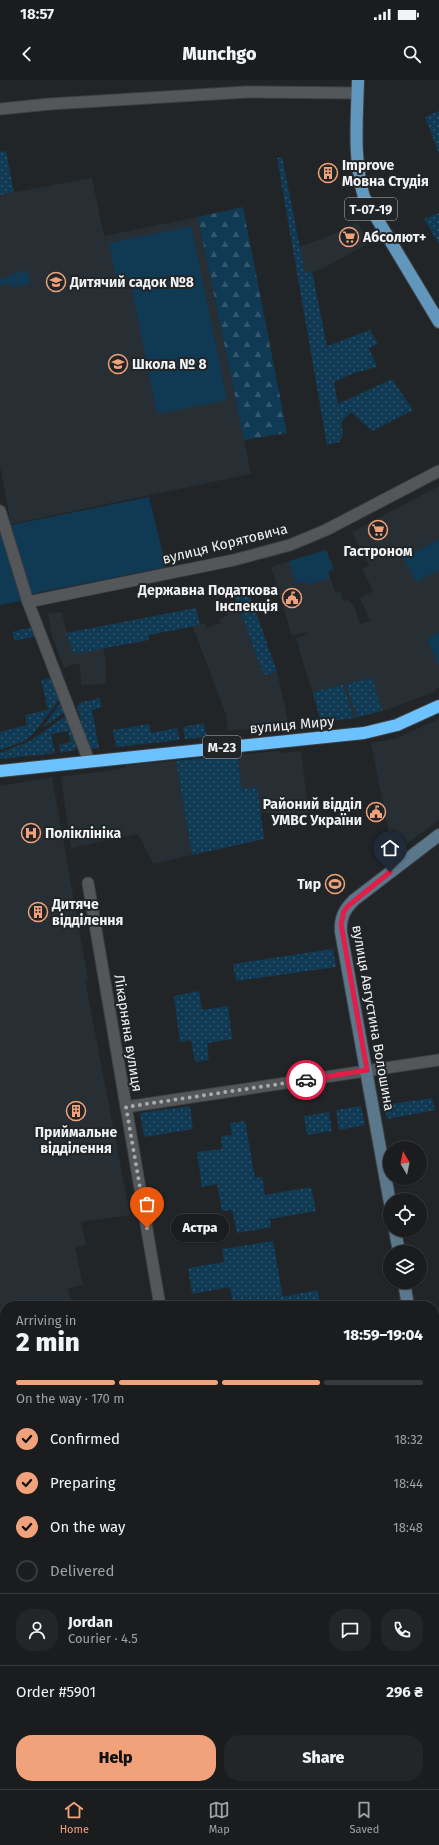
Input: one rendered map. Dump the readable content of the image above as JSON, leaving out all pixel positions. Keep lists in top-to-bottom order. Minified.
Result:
{"streets":{"highway":["вулиця Миру","М-23"],"main road":["Т-07-19"],"street":["вулиця Корятовича","вулиця Августина Волошина","Лікарняна вулиця"]},"places":{"building":["Improve Мовна Студія","Дитяче відділення","Приймальне відділення"],"supermarket":["Абсолют+","Гастроном"],"school or university":["Дитячий садок №8","Школа № 8"],"public building":["Державна Податкова Інспекція","Районий відділ УМВС України"],"hospital":["Поліклініка"],"sports":["Тир"],"other":["Астра"]},"north":"top","page":{"status":"18:57","header":"Munchgo","bubble":"Астра","heading":["2 min","Arriving in","18:59–19:04"],"panel":["Jordan","Courier · 4.5","Order #5901","296 ₴"],"bar":"On the way · 170 m","list":[["Confirmed","18:32"],["Preparing","18:44"],["On the way","18:48"],"Delivered"],"buttons":["Help","Share"],"tabs":["Home","Map","Saved"]}}
